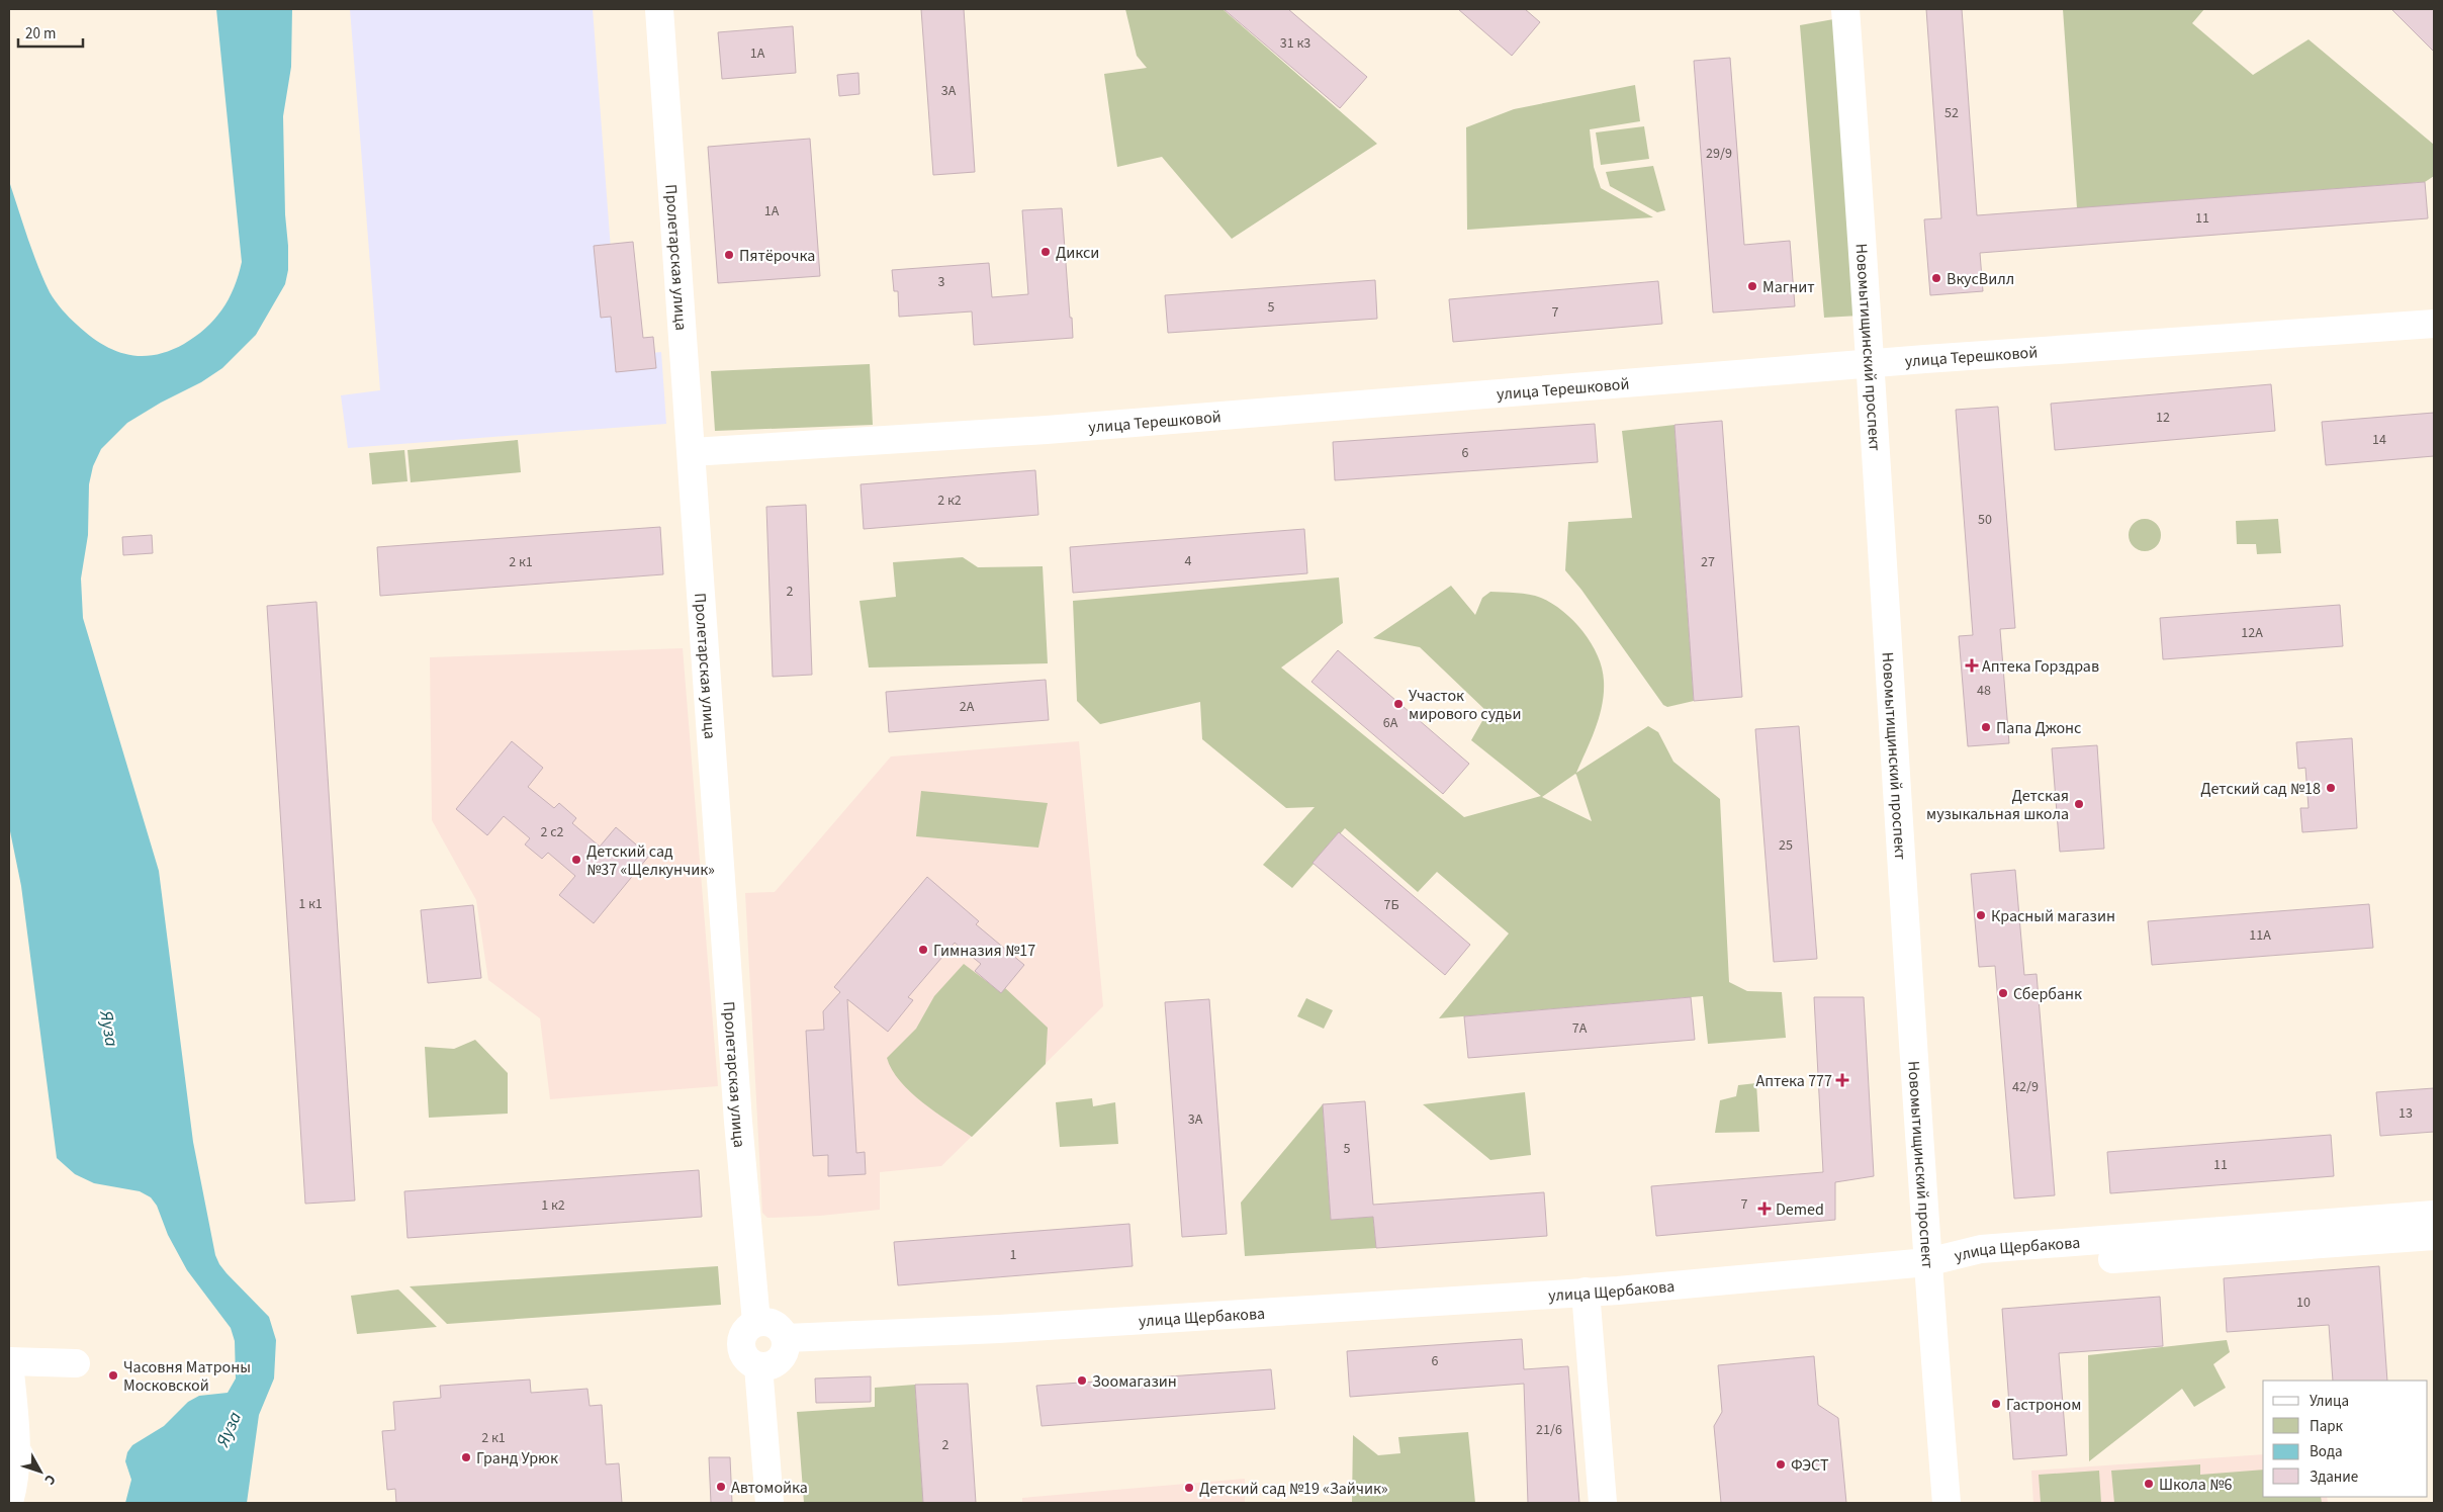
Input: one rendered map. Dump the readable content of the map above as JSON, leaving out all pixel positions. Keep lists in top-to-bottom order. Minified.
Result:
{"streets":{"street":["Пролетарская улица","Новомытищинский проспект","улица Терешковой","улица Щербакова"]},"crossings":[["Пролетарская улица","улица Терешковой"],["Пролетарская улица","улица Щербакова"],["Новомытищинский проспект","улица Терешковой"],["Новомытищинский проспект","улица Щербакова"]],"water":["Яуза"],"places":{"other":["Дикси","Пятёрочка","ВкусВилл","Магнит","Участок мирового судьи","Папа Джонс","Детский сад №18","Детская музыкальная школа","Детский сад №37 «Щелкунчик»","Красный магазин","Гимназия №17","Сбербанк","Часовня Матроны Московской","Зоомагазин","Гастроном","Гранд Урюк","ФЭСТ","Школа №6","Автомойка","Детский сад №19 «Зайчик»"],"health":["Аптека Горздрав","Аптека 777","Demed"]},"house_numbers":["31 к3","1А","3А","52","29/9","1А","11","3","5","7","12","14","6","2 к2","50","4","2 к1","27","2","12А","48","2А","6А","2 с2","25","1 к1","7Б","11А","7А","42/9","13","3А","5","11","7","1 к2","1","10","6","21/6","2 к1","2"],"legend":["Улица","Парк","Вода","Здание"],"scale_bar":"20 m","north":"bottom right"}
